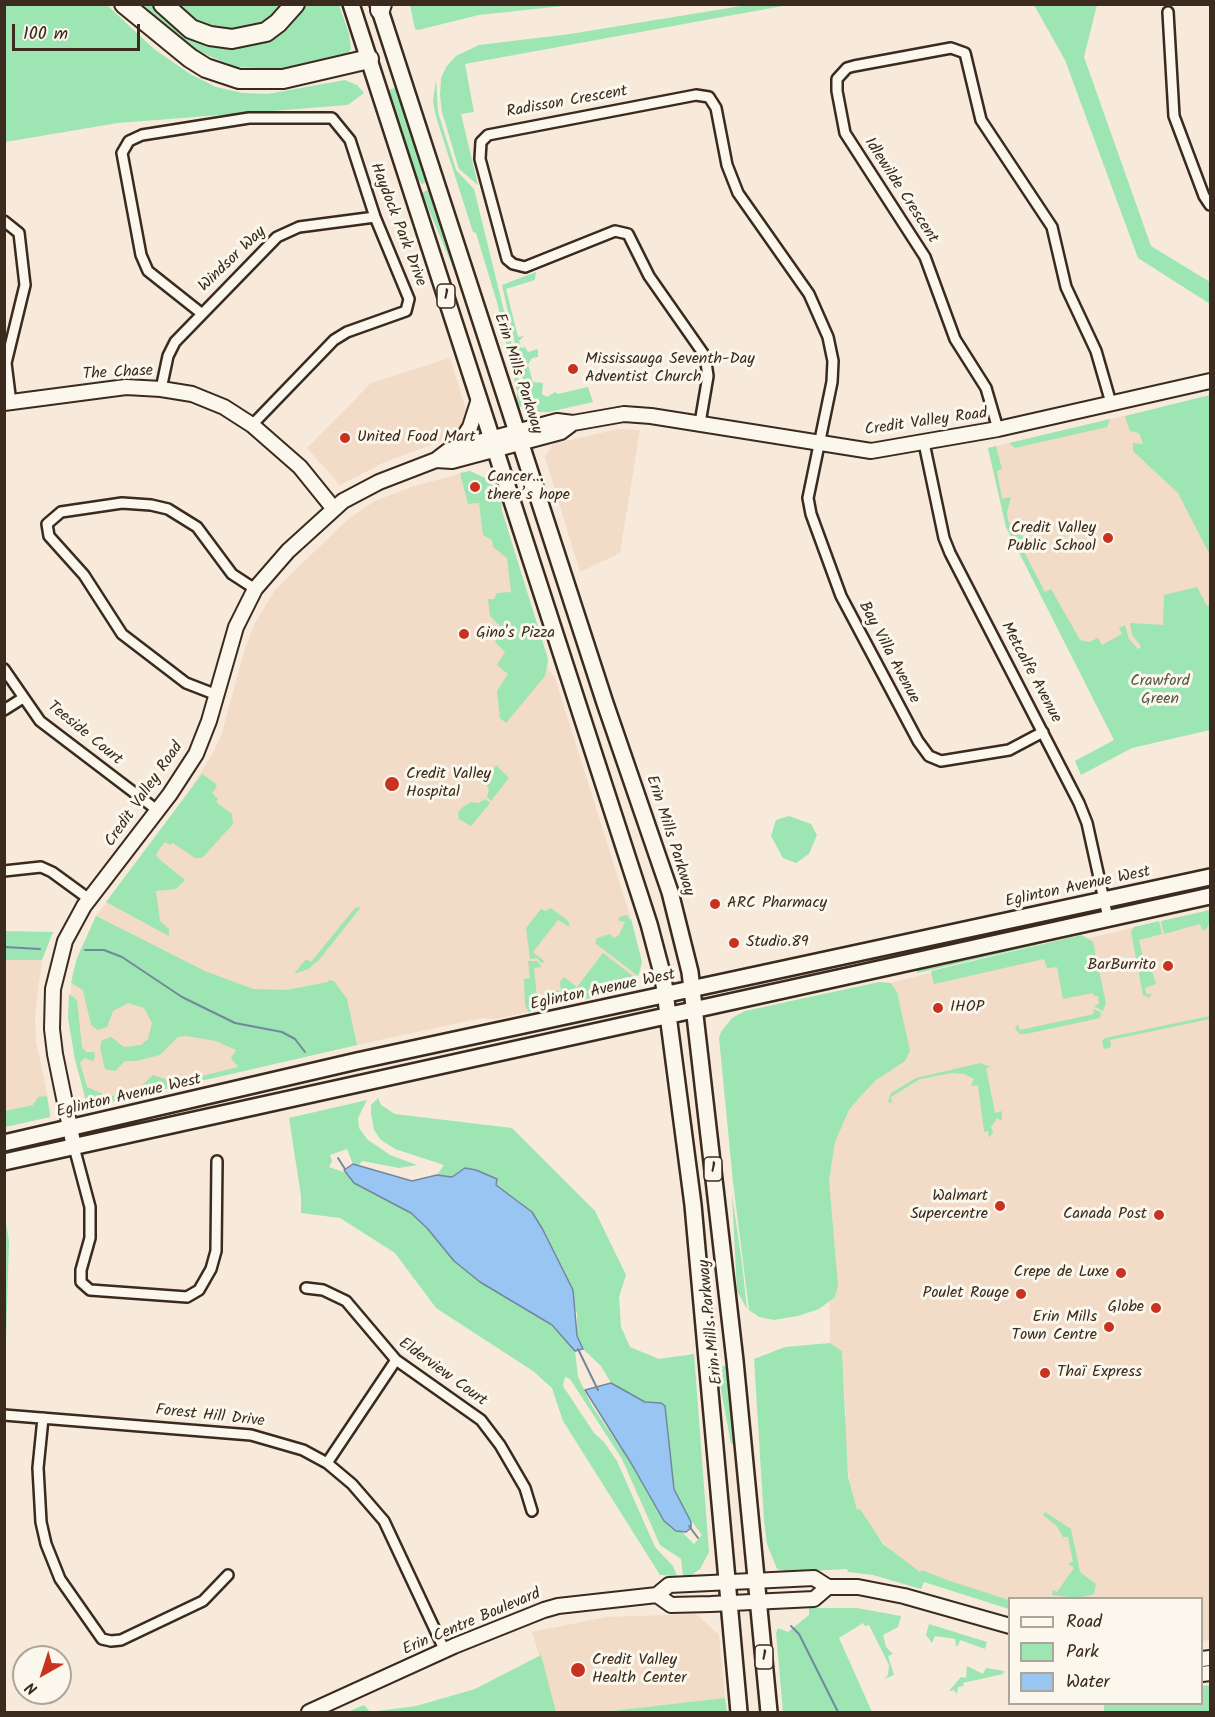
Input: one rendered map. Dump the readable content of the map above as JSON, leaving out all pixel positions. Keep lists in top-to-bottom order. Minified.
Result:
{"streets":{"main road":["1","Erin Mills Parkway","Eglinton Avenue West"],"street":["Radisson Crescent","Idlewilde Crescent","Haydock Park Drive","Windsor Way","The Chase","Credit Valley Road","Bay Villa Avenue","Metcalfe Avenue","Teeside Court","Elderview Court","Forest Hill Drive","Erin Centre Boulevard"]},"crossings":[["Radisson Crescent","Credit Valley Road"],["Radisson Crescent","Bay Villa Avenue"],["Idlewilde Crescent","Credit Valley Road"],["Haydock Park Drive","Windsor Way"],["Haydock Park Drive","The Chase"],["Windsor Way","The Chase"],["The Chase","Credit Valley Road"],["Erin Mills Parkway","Credit Valley Road"],["Erin Mills Parkway","Eglinton Avenue West"],["Erin Mills Parkway","Erin Centre Boulevard"],["Credit Valley Road","Bay Villa Avenue"],["Credit Valley Road","Metcalfe Avenue"],["Credit Valley Road","Teeside Court"],["Credit Valley Road","Eglinton Avenue West"],["Bay Villa Avenue","Metcalfe Avenue"],["Metcalfe Avenue","Eglinton Avenue West"],["Forest Hill Drive","Erin Centre Boulevard"]],"parks":["Crawford Green"],"places":["Mississauga Seventh-Day Adventist Church","United Food Mart","Cancer… there’s hope","Credit Valley Public School","Gino's Pizza","Credit Valley Hospital","ARC Pharmacy","Studio.89","BarBurrito","IHOP","Walmart Supercentre","Canada Post","Crepe de Luxe","Poulet Rouge","Globe","Erin Mills Town Centre","Thaï Express","Credit Valley Health Center"],"legend":["Road","Park","Water"],"scale_bar":"100 m","north":"bottom left"}
